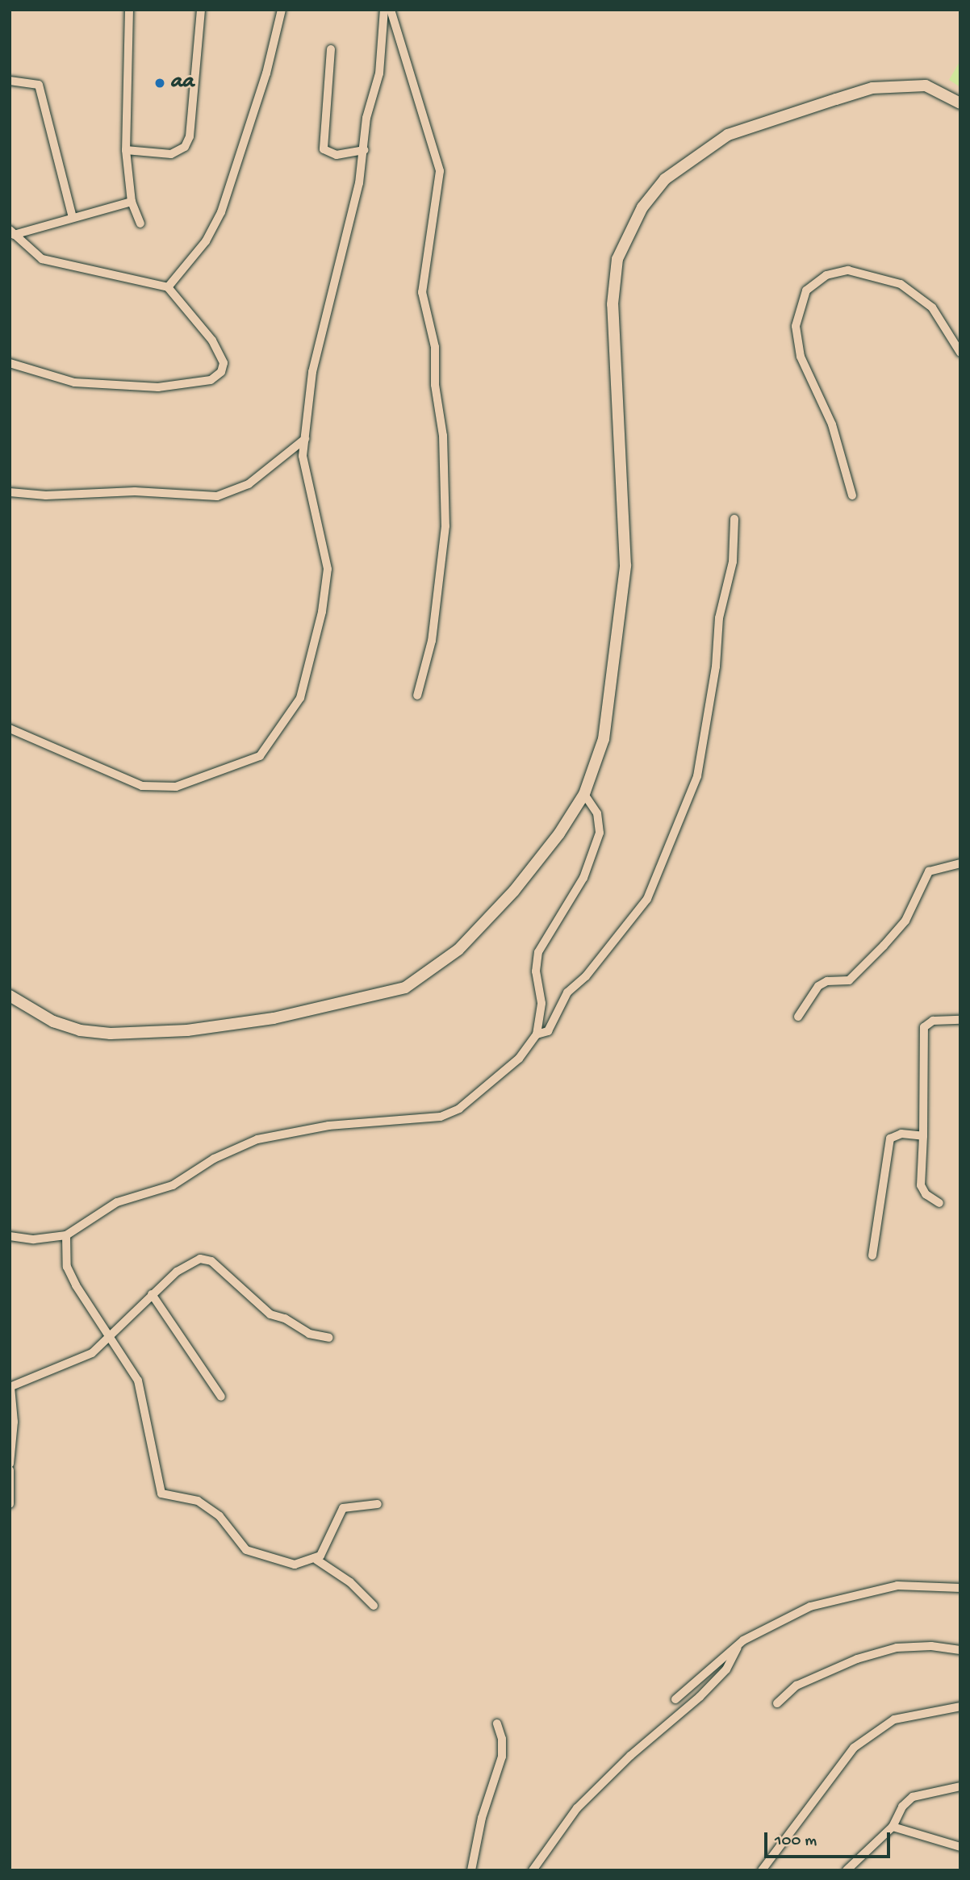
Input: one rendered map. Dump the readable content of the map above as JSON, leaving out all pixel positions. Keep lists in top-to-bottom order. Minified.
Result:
{"places":["aa"],"scale_bar":"100 m"}
